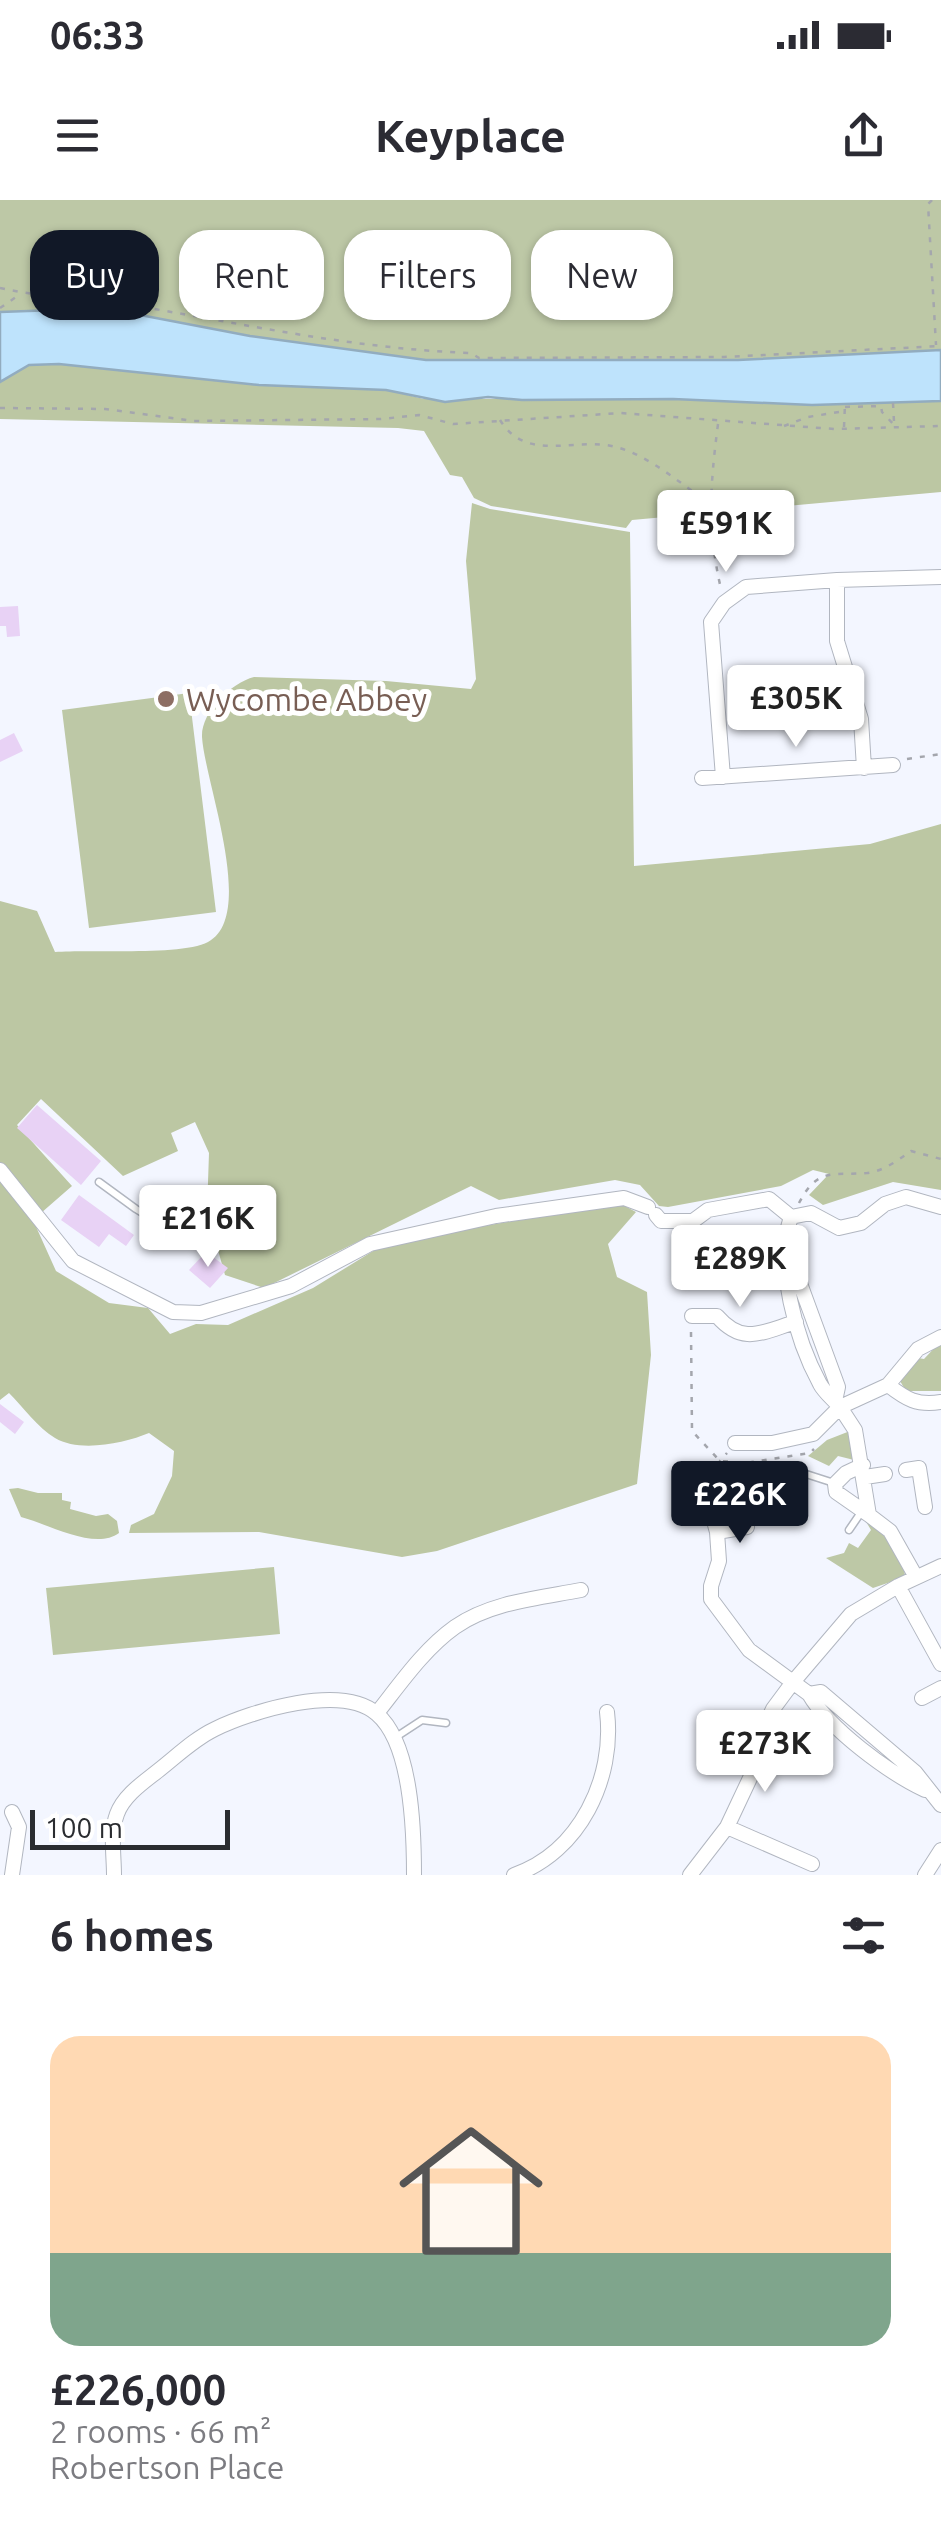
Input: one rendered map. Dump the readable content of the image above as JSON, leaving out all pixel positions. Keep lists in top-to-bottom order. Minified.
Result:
{"places":["Wycombe Abbey"],"scale_bar":"100 m","page":{"status":"06:33","header":"Keyplace","chip":["Buy","Rent","Filters","New"],"price":["£591K","£305K","£216K","£289K","£226K","£273K"],"scale":"100 m","heading":"6 homes","list":[{"name":"£226,000","note":"2 rooms · 66 m² · Robertson Place"}]}}
